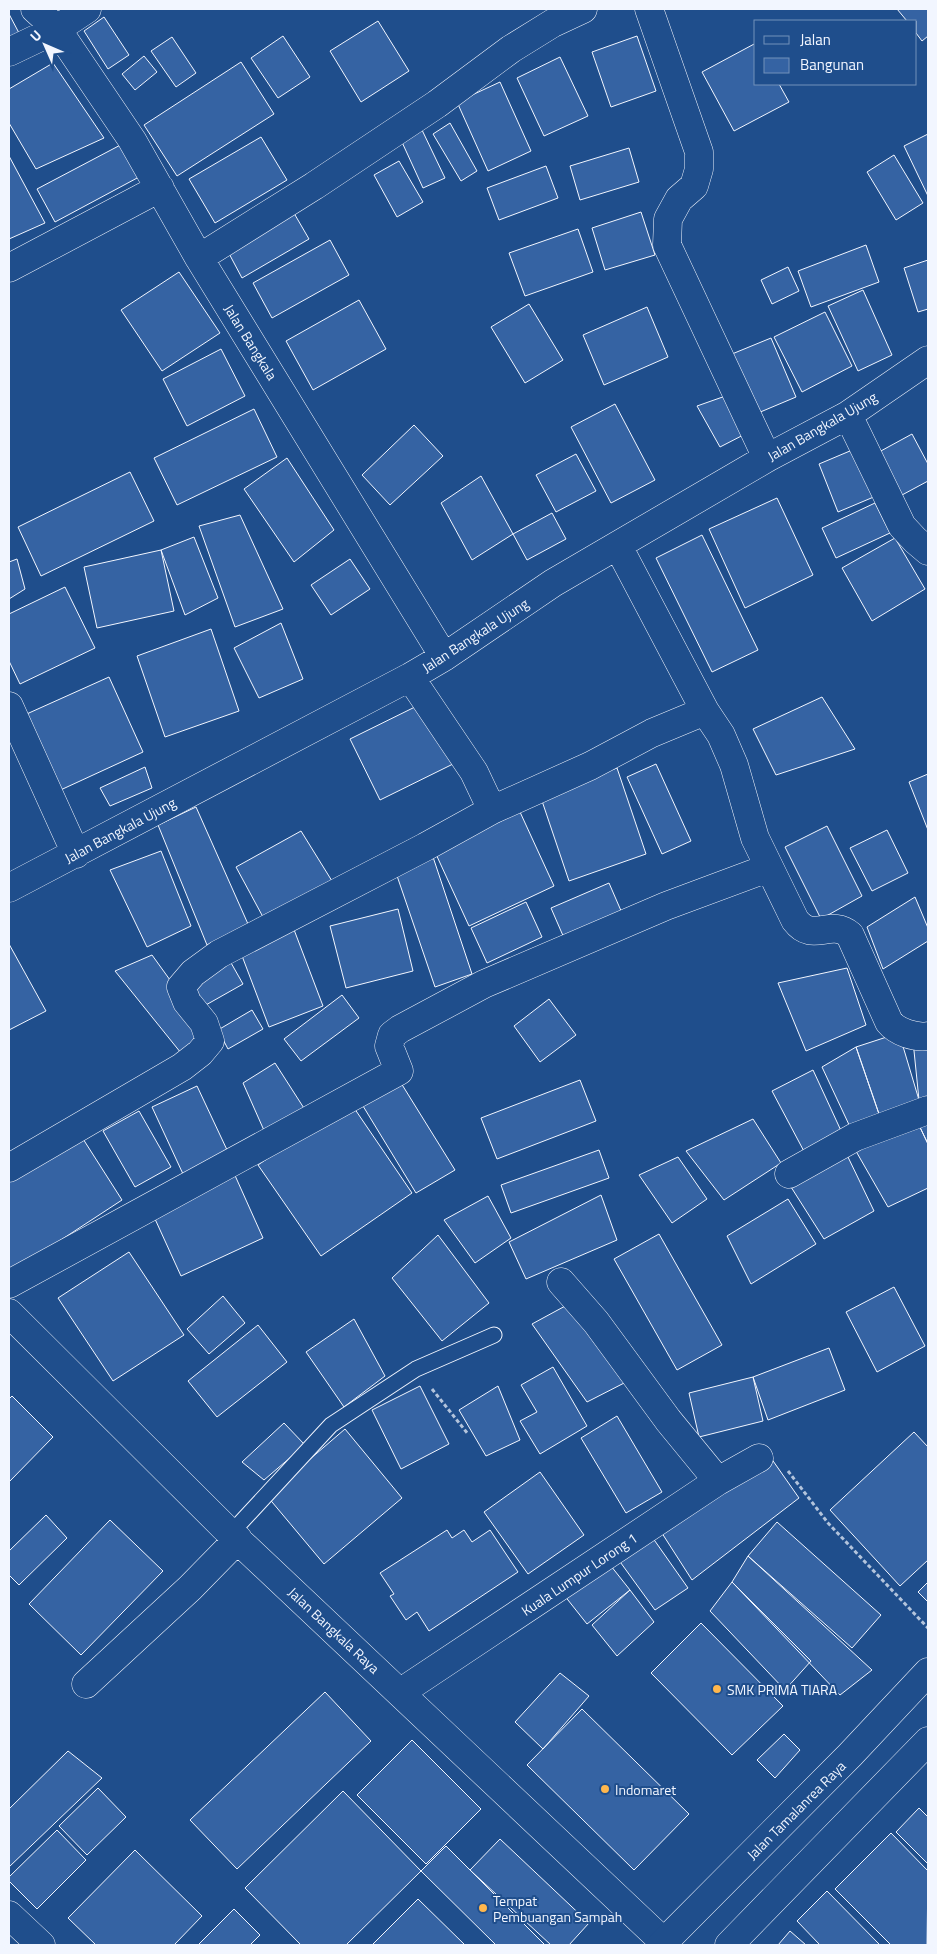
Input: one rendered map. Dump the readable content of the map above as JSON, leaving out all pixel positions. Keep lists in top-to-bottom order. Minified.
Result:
{"streets":{"street":["Jalan Bangkala","Jalan Bangkala Ujung","Kuala Lumpur Lorong 1","Jalan Bangkala Raya","Jalan Tamalanrea Raya"]},"crossings":[["Jalan Bangkala","Jalan Bangkala Ujung"],["Kuala Lumpur Lorong 1","Jalan Bangkala Raya"],["Jalan Bangkala Raya","Jalan Tamalanrea Raya"]],"places":["SMK PRIMA TIARA","Indomaret","Tempat Pembuangan Sampah"],"legend":["Jalan","Bangunan"],"north":"top left"}
